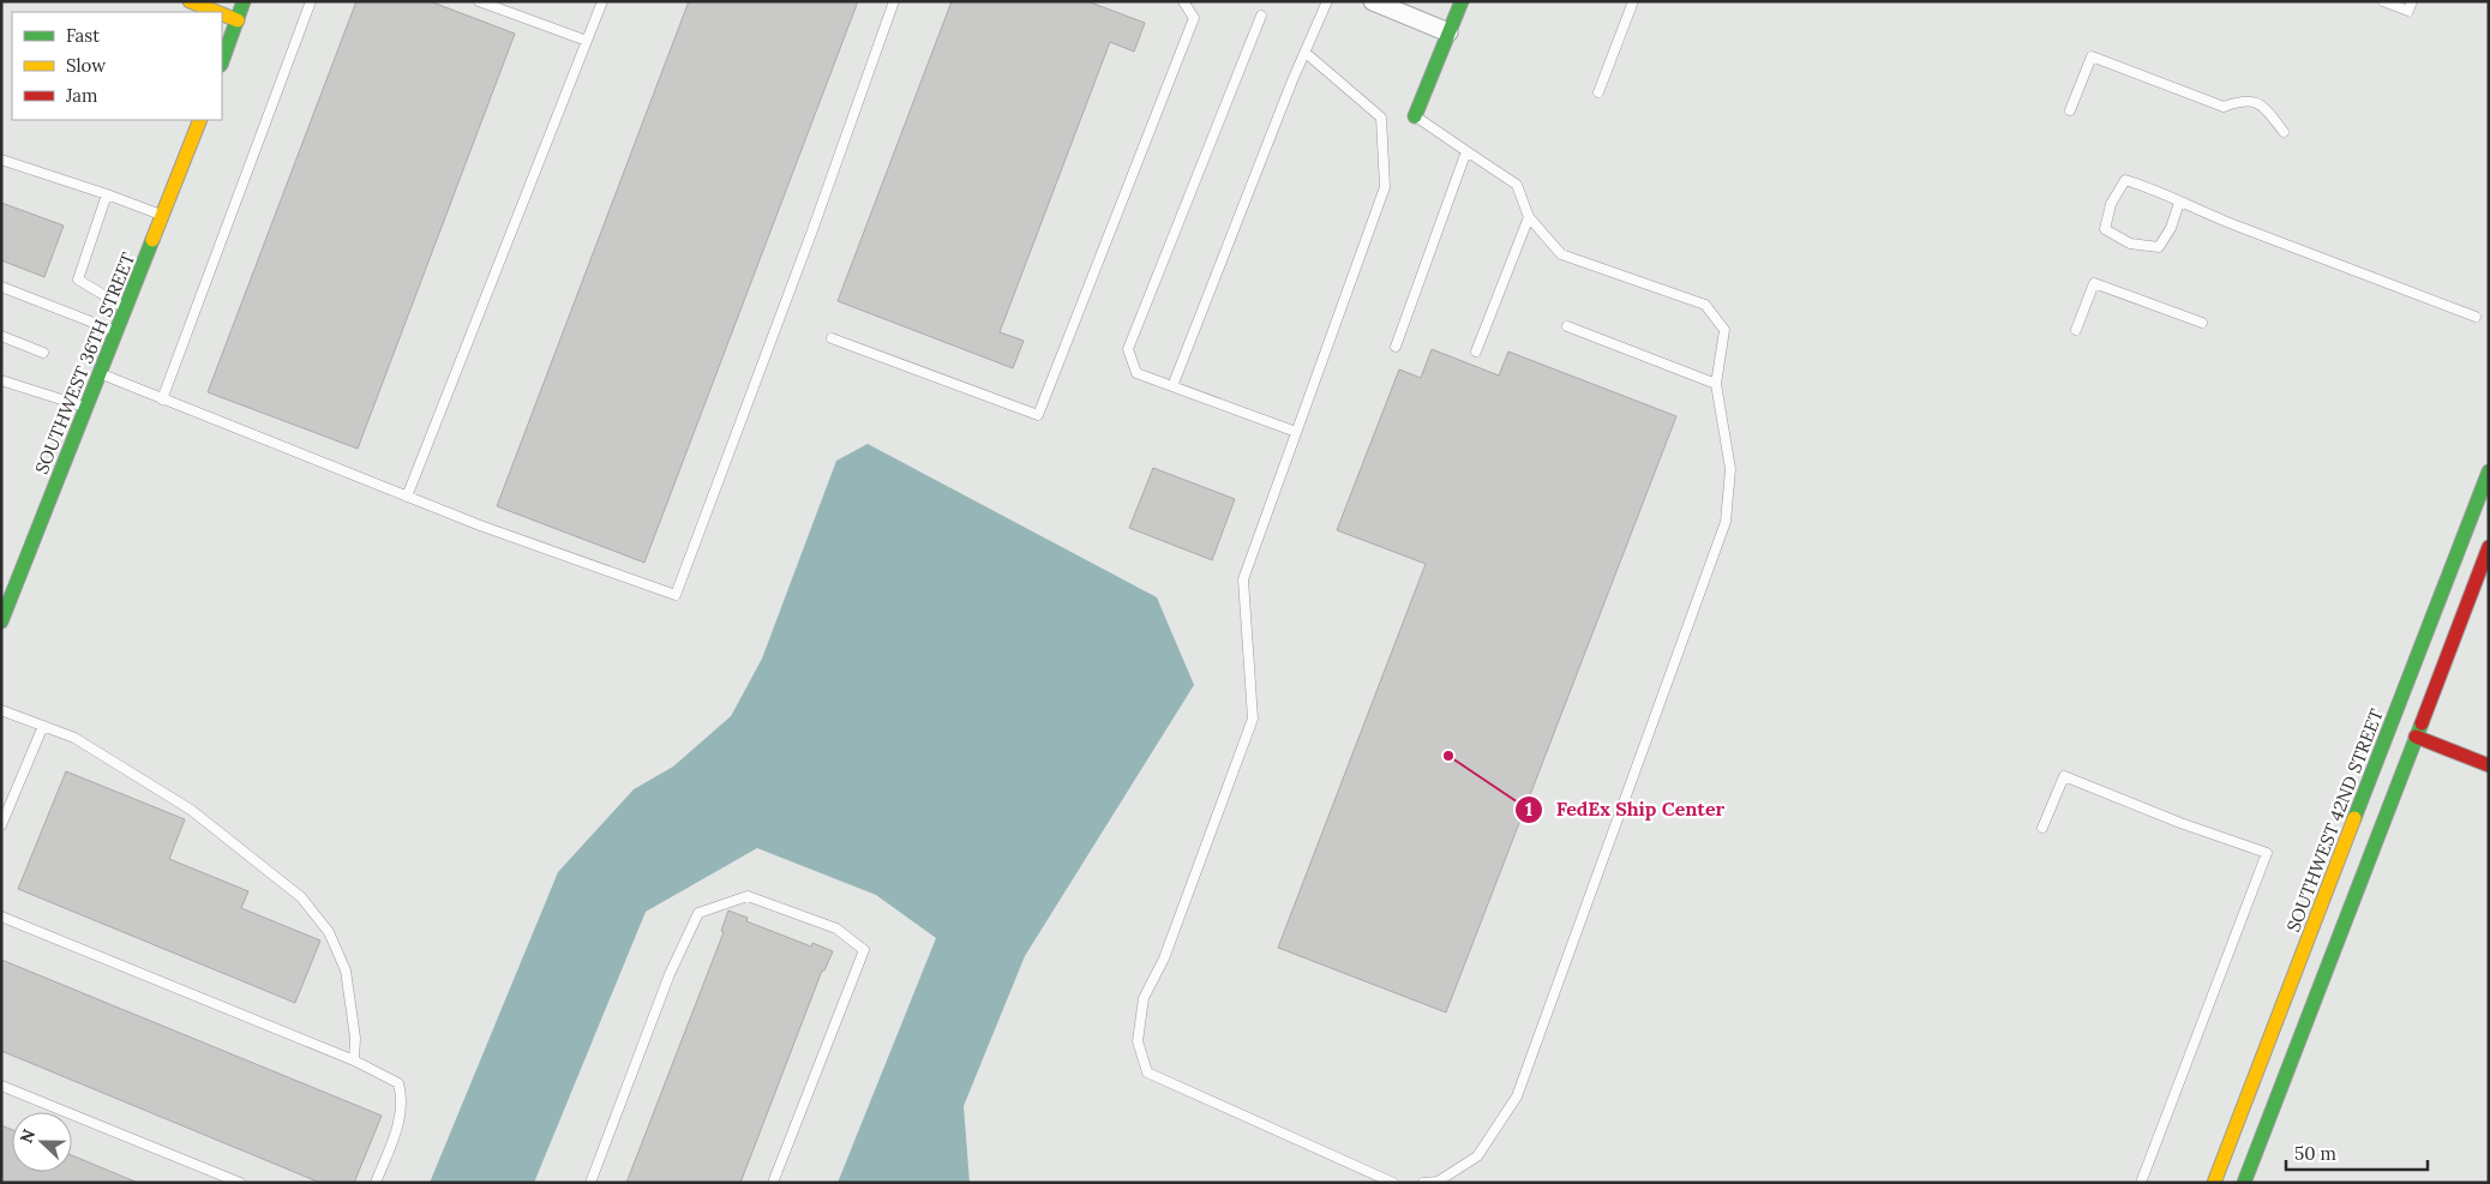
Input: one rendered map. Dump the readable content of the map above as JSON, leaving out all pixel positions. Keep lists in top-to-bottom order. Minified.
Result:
{"streets":{"street":["SOUTHWEST 36TH STREET","SOUTHWEST 42ND STREET"]},"places":["FedEx Ship Center"],"legend":["Fast","Slow","Jam"],"scale_bar":"50 m","north":"left"}
